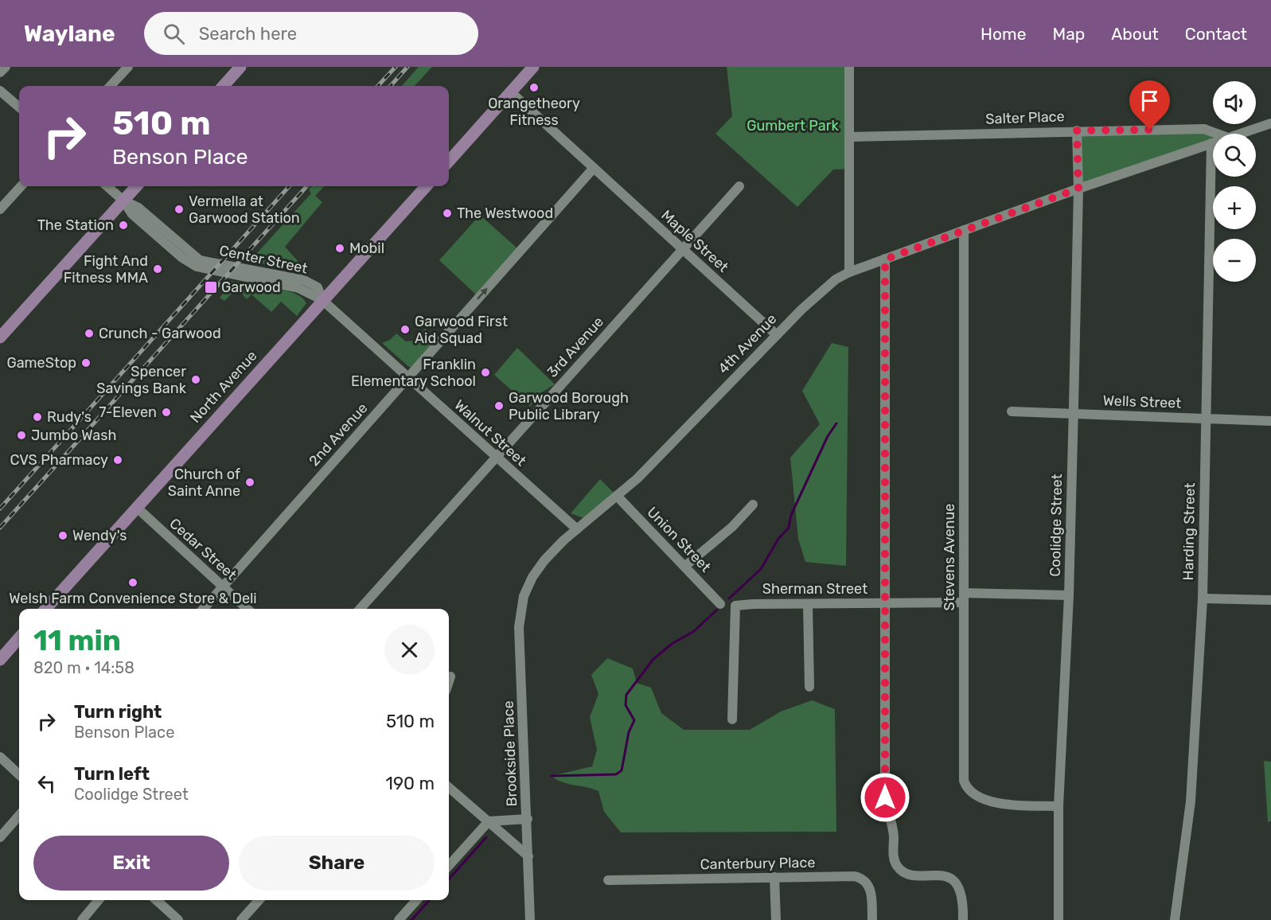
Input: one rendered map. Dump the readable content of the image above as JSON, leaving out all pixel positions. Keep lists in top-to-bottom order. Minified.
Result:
{"streets":{"main road":["North Avenue"],"street":["Salter Place","Maple Street","Center Street","4th Avenue","3rd Avenue","Wells Street","Walnut Street","2nd Avenue","Coolidge Street","Harding Street","Union Street","Cedar Street","Stevens Avenue","Sherman Street","Brookside Place","Canterbury Place"]},"crossings":[["Salter Place","Coolidge Street"],["Maple Street","4th Avenue"],["Maple Street","3rd Avenue"],["Maple Street","2nd Avenue"],["Center Street","North Avenue"],["Center Street","Walnut Street"],["4th Avenue","Walnut Street"],["4th Avenue","Coolidge Street"],["4th Avenue","Harding Street"],["4th Avenue","Union Street"],["4th Avenue","Stevens Avenue"],["4th Avenue","Brookside Place"],["3rd Avenue","Walnut Street"],["North Avenue","Walnut Street"],["North Avenue","Cedar Street"],["Wells Street","Coolidge Street"],["Wells Street","Harding Street"],["Walnut Street","2nd Avenue"],["2nd Avenue","Cedar Street"],["Coolidge Street","Stevens Avenue"],["Coolidge Street","Sherman Street"],["Stevens Avenue","Sherman Street"]],"one_way":["2nd Avenue"],"parks":["Gumbert Park"],"places":{"other":["Orangetheory Fitness","Vermella at Garwood Station","The Westwood","The Station","Mobil","Fight And Fitness MMA","Garwood First Aid Squad","Crunch - Garwood","GameStop","Franklin Elementary School","Spencer Savings Bank","Garwood Borough Public Library","7-Eleven","Rudy's","Jumbo Wash","CVS Pharmacy","Church of Saint Anne","Wendy's","Welsh Farm Convenience Store & Deli"],"transit":["Garwood"]},"page":{"header":"Waylane","search":"Search here","nav":["Home","Map","About","Contact"],"map_buttons":["+","−"],"turn":["510 m","Benson Place"],"heading":["11 min","820 m · 14:58"],"list":[{"name":"Turn right","note":"Benson Place","value":"510 m"},{"name":"Turn left","note":"Coolidge Street","value":"190 m"}],"buttons":["Exit","Share"]}}
